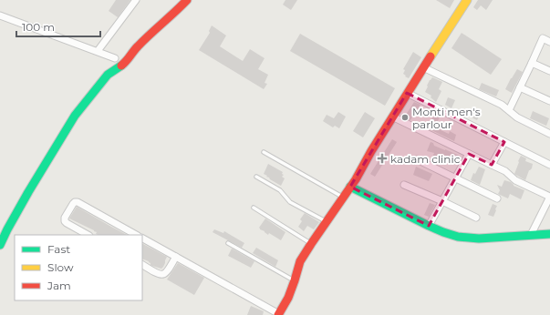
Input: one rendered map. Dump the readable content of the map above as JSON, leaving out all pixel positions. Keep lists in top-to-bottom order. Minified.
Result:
{"places":{"other":["Monti men's parlour"],"health":["kadam clinic"]},"legend":["Fast","Slow","Jam"],"scale_bar":"100 m"}
